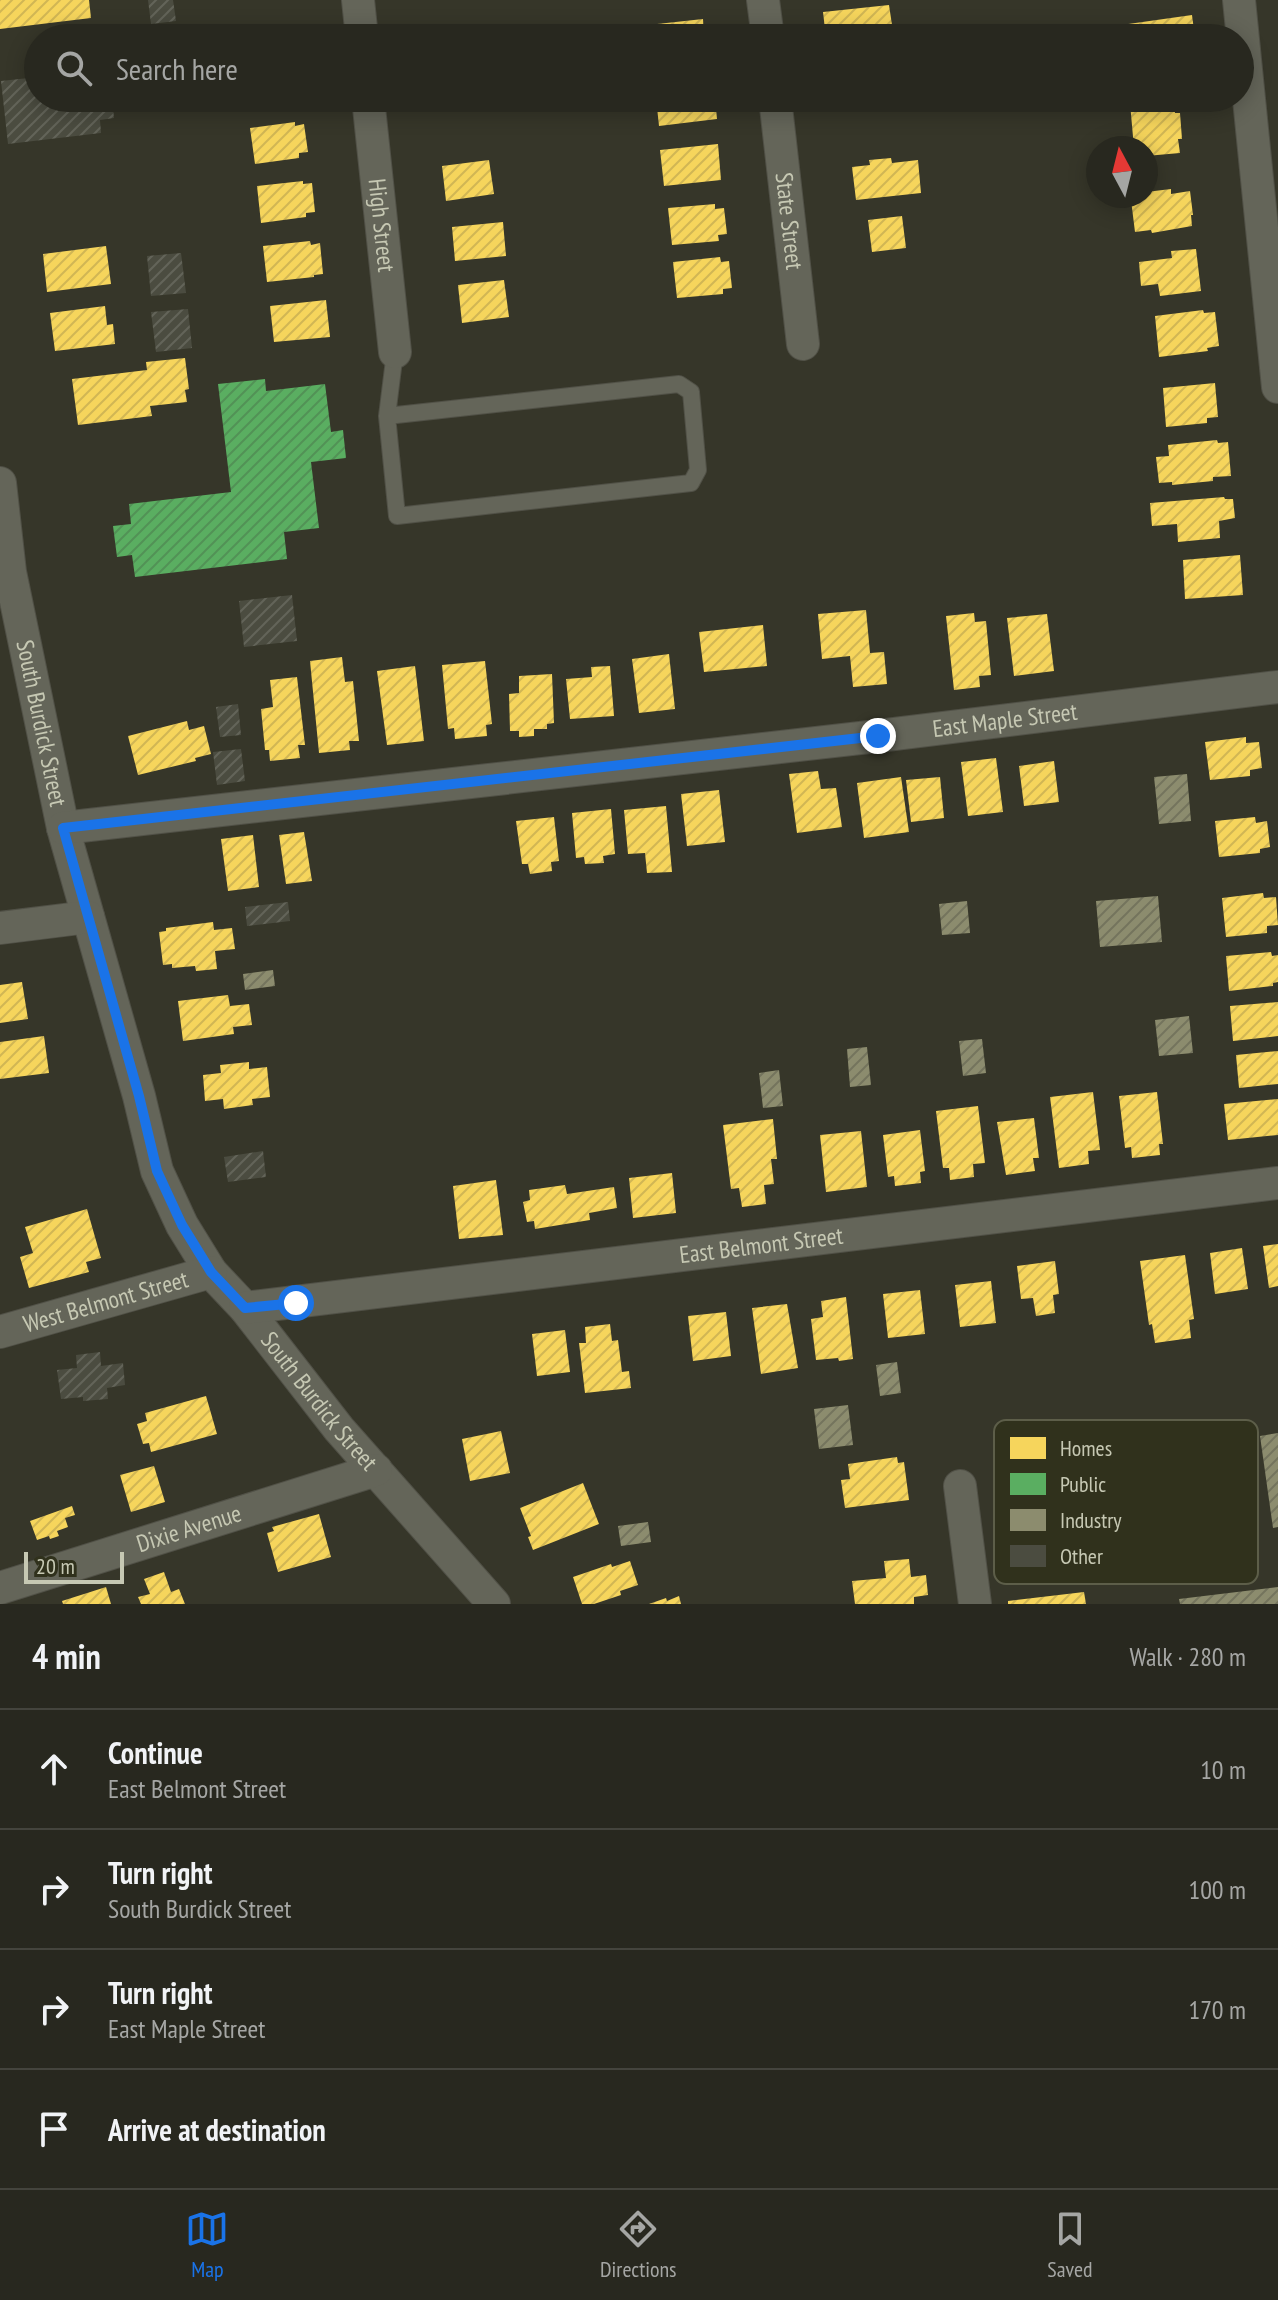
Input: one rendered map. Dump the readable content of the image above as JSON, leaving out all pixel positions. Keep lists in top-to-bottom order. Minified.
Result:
{"streets":{"street":["State Street","High Street","East Maple Street","South Burdick Street","East Belmont Street","West Belmont Street","Dixie Avenue"]},"crossings":[["East Maple Street","South Burdick Street"],["South Burdick Street","East Belmont Street"],["South Burdick Street","West Belmont Street"],["South Burdick Street","Dixie Avenue"]],"legend":["Homes","Public","Industry","Other"],"scale_bar":"20 m","north":"top","page":{"search":"Search here","scale":"20 m","heading":["4 min","Walk · 280 m"],"list":[["Continue","East Belmont Street","10 m"],["Turn right","South Burdick Street","100 m"],["Turn right","East Maple Street","170 m"],"Arrive at destination"],"nav":["Map","Directions","Saved"]}}
